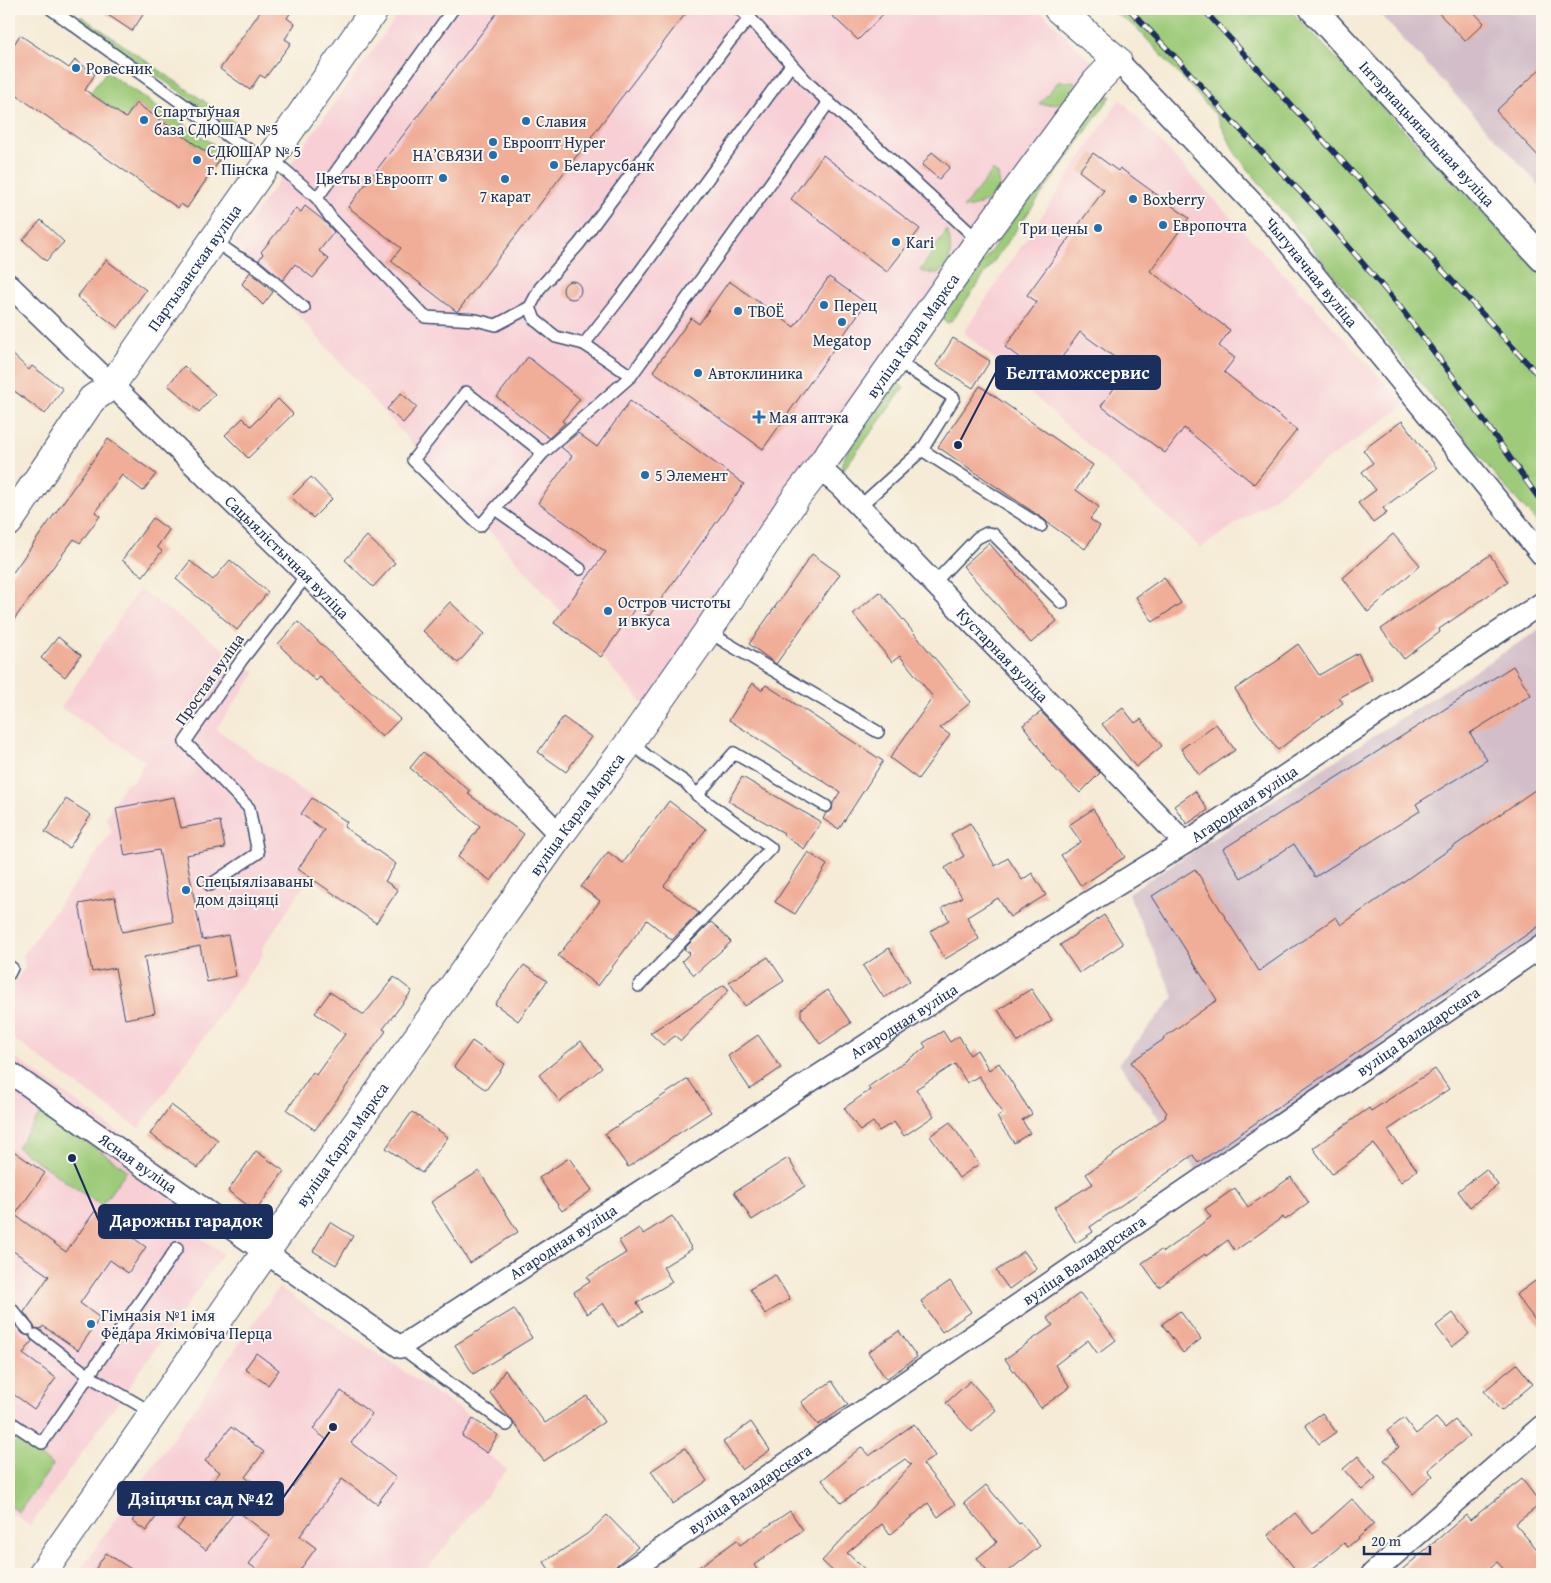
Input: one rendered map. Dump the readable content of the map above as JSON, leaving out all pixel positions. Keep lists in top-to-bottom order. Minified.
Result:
{"streets":{"main road":["Партызанская вуліца","Чыгуначная вуліца","вуліца Карла Маркса"],"street":["Інтэрнацыянальная вуліца","Сацыялістычная вуліца","Кустарная вуліца","Агародная вуліца","вуліца Валадарскага","Ясная вуліца"],"lane":["Простая вуліца"]},"crossings":[["Партызанская вуліца","Сацыялістычная вуліца"],["Чыгуначная вуліца","вуліца Карла Маркса"],["вуліца Карла Маркса","Сацыялістычная вуліца"],["вуліца Карла Маркса","Кустарная вуліца"],["вуліца Карла Маркса","Ясная вуліца"],["Сацыялістычная вуліца","Простая вуліца"],["Кустарная вуліца","Агародная вуліца"]],"places":{"other":["Ровесник","Спартыўная база СДЮШАР №5","Славия","Евроопт Hyper","НАʼСВЯЗИ","СДЮШАР № 5 г. Пінска","Беларусбанк","Цветы в Евроопт","7 карат","Boxberry","Европочта","Три цены","Kari","Перец","ТВОЁ","Megatop","Автоклиника","Белтаможсервис","5 Элемент","Остров чистоты и вкуса","Спецыялізаваны дом дзіцяці","Дарожны гарадок","Гімназія №1 імя Фёдара Якімовіча Перца","Дзіцячы сад №42"],"health":["Мая аптэка"]},"scale_bar":"20 m"}
